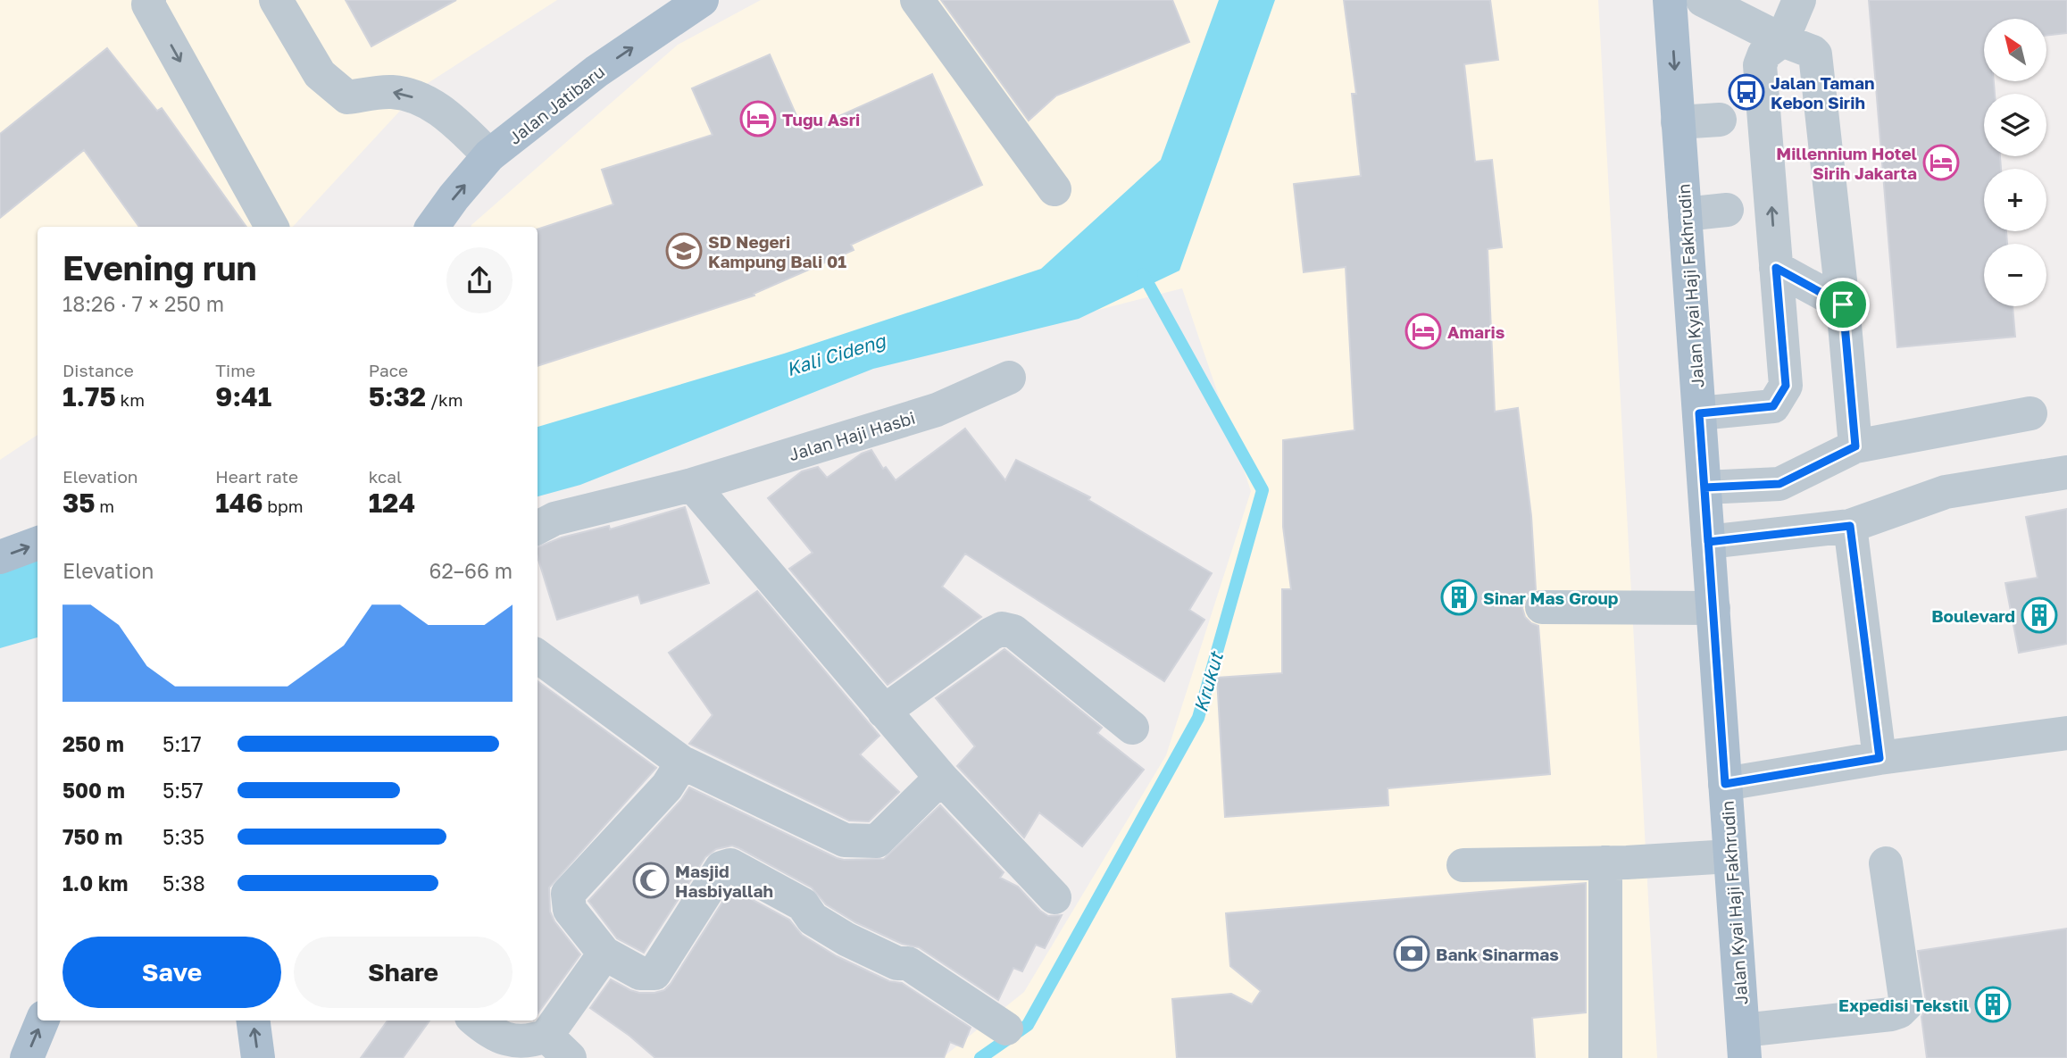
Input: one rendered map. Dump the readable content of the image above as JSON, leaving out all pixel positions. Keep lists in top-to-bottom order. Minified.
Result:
{"streets":{"main road":["Jalan Jatibaru","Jalan Kyai Haji Fakhrudin"],"street":["Jalan Haji Hasbi"]},"one_way":["Jalan Jatibaru"],"water":["Kali Cideng","Krukut"],"places":{"bus stop":["Jalan Taman Kebon Sirih"],"hotel":["Tugu Asri","Millennium Hotel Sirih Jakarta","Amaris"],"school or university":["SD Negeri Kampung Bali 01"],"building":["Sinar Mas Group","Boulevard","Expedisi Tekstil"],"mosque":["Masjid Hasbiyallah"],"bank":["Bank Sinarmas"]},"north":"top left","page":{"map_buttons":["+","−"],"heading":["Evening run","18:26 · 7 × 250 m"],"stats":[["Distance","1.75 km"],["Time","9:41"],["Pace","5:32 /km"],["Elevation","35 m"],["Heart rate","146 bpm"],["kcal","124"]],"chart":["Elevation","62–66 m"],"list":[{"name":"250 m","note":"5:17"},{"name":"500 m","note":"5:57"},{"name":"750 m","note":"5:35"},{"name":"1.0 km","note":"5:38"}],"buttons":["Save","Share"]}}
